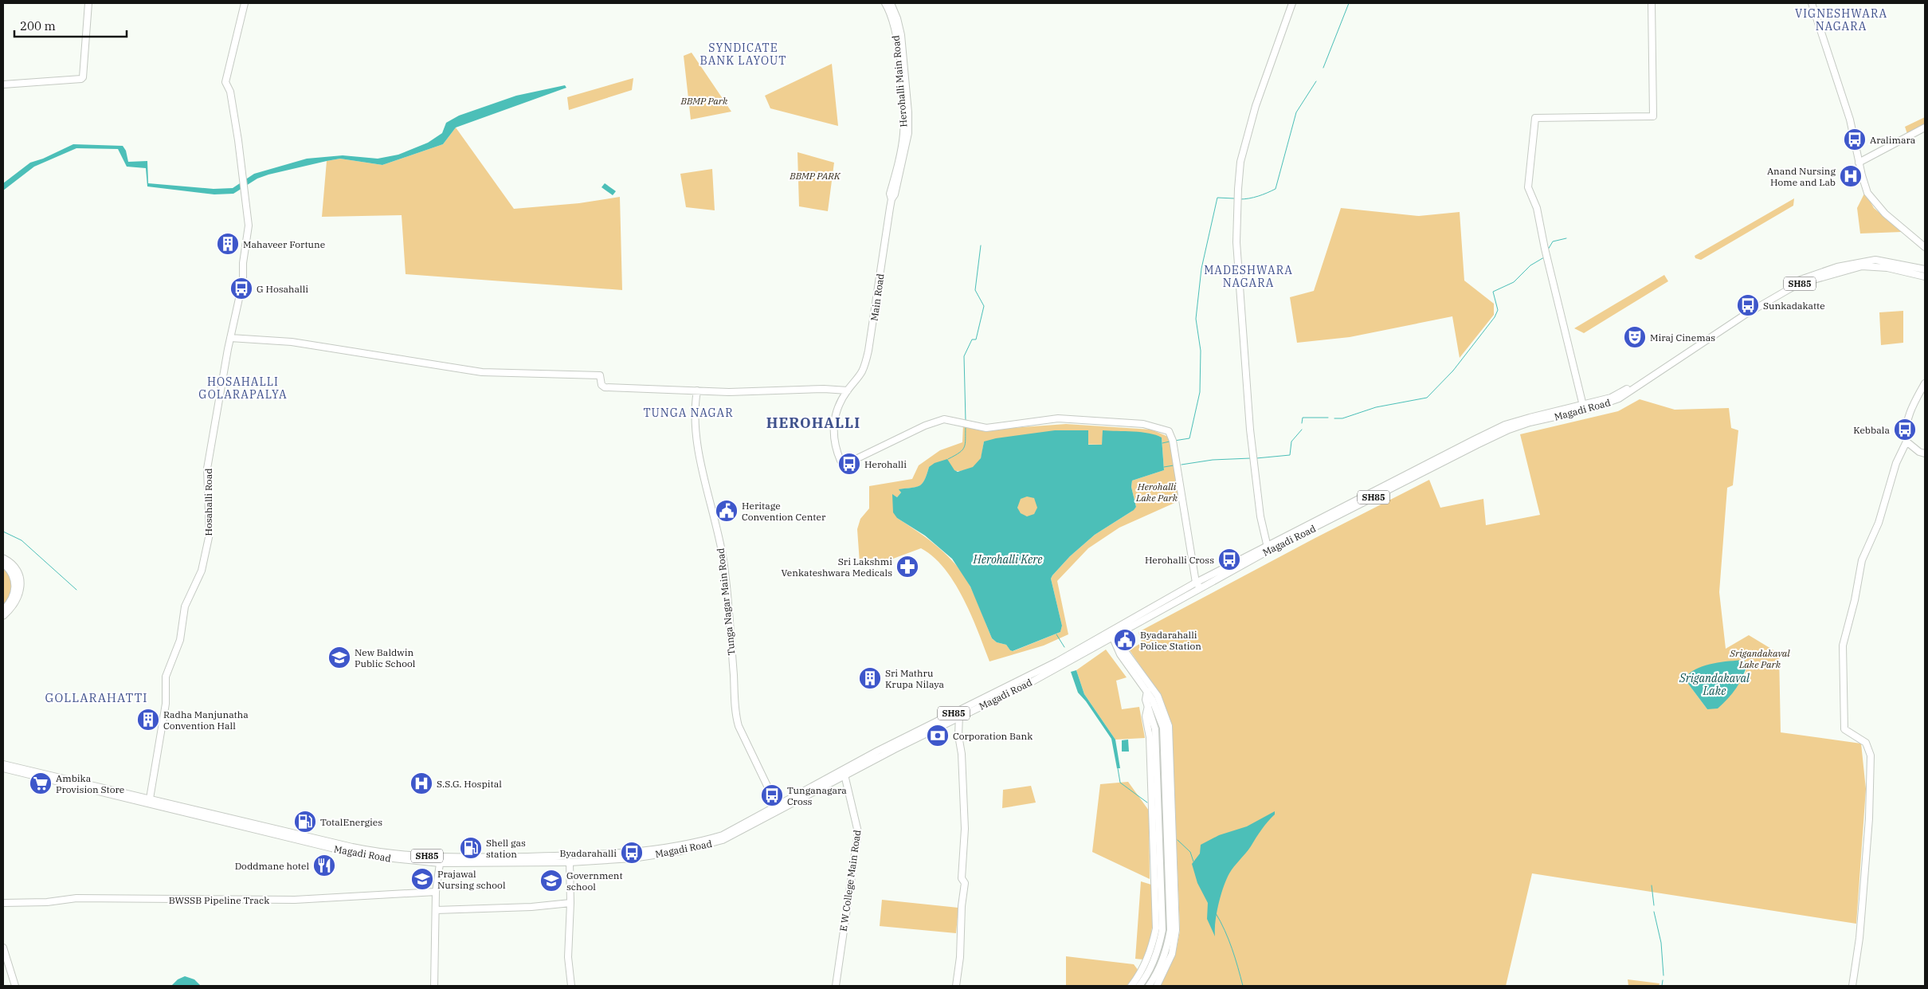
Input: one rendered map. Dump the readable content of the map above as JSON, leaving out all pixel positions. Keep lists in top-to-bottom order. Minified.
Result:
{"streets":{"street":["Herohalli Main Road","SH85","Main Road","Magadi Road","Hosahalli Road","Tunga Nagar Main Road","E W College Main Road","BWSSB Pipeline Track"]},"crossings":[["Herohalli Main Road","Main Road"],["Main Road","Magadi Road"],["Magadi Road","Hosahalli Road"],["Magadi Road","Tunga Nagar Main Road"],["Magadi Road","E W College Main Road"]],"districts":["VIGNESHWARA NAGARA","SYNDICATE BANK LAYOUT","MADESHWARA NAGARA","HOSAHALLI GOLARAPALYA","TUNGA NAGAR","HEROHALLI","GOLLARAHATTI"],"water":["Herohalli Kere","Srigandakaval Lake"],"parks":["BBMP Park","BBMP PARK","Herohalli Lake Park","Srigandakaval Lake Park"],"places":{"bus stop":["Aralimara","G Hosahalli","Sunkadakatte","Kebbala","Herohalli","Herohalli Cross","Tunganagara Cross","Byadarahalli"],"hospital":["Anand Nursing Home and Lab","S.S.G. Hospital"],"building":["Mahaveer Fortune","Sri Mathru Krupa Nilaya","Radha Manjunatha Convention Hall"],"theatre":["Miraj Cinemas"],"public building":["Heritage Convention Center","Byadarahalli Police Station"],"pharmacy":["Sri Lakshmi Venkateshwara Medicals"],"school or university":["New Baldwin Public School","Prajawal Nursing school","Government school"],"bank":["Corporation Bank"],"supermarket":["Ambika Provision Store"],"fuel station":["TotalEnergies","Shell gas station"],"restaurant":["Doddmane hotel"]},"scale_bar":"200 m"}
